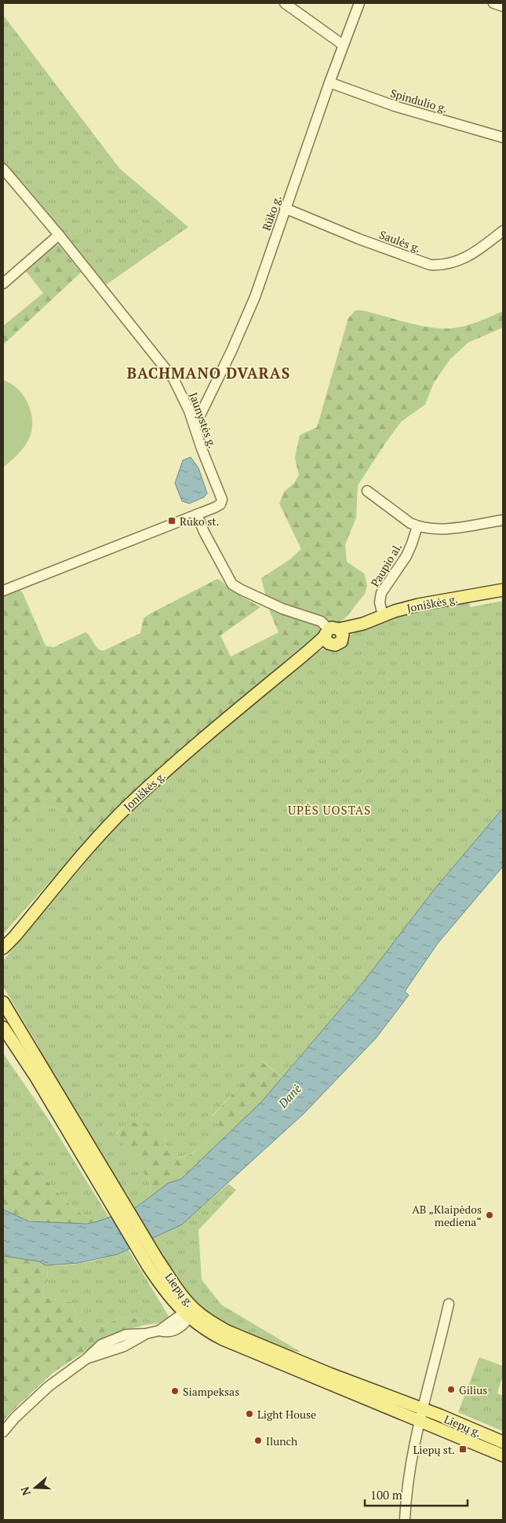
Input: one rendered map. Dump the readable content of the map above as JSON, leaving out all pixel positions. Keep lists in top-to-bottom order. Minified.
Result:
{"streets":{"main road":["Joniškės g.","Liepų g."],"street":["Spindulio g.","Rūko g.","Saulės g.","Jaunystės g.","Paupio al."]},"crossings":[["Spindulio g.","Rūko g."],["Rūko g.","Saulės g."],["Rūko g.","Jaunystės g."],["Paupio al.","Joniškės g."]],"districts":["BACHMANO DVARAS","UPĖS UOSTAS"],"water":["Danė"],"places":{"transit":["Rūko st.","Liepų st."],"other":["AB „Klaipėdos mediena“","Gilius","Siampeksas","Light House","Ilunch"]},"scale_bar":"100 m","north":"left"}
